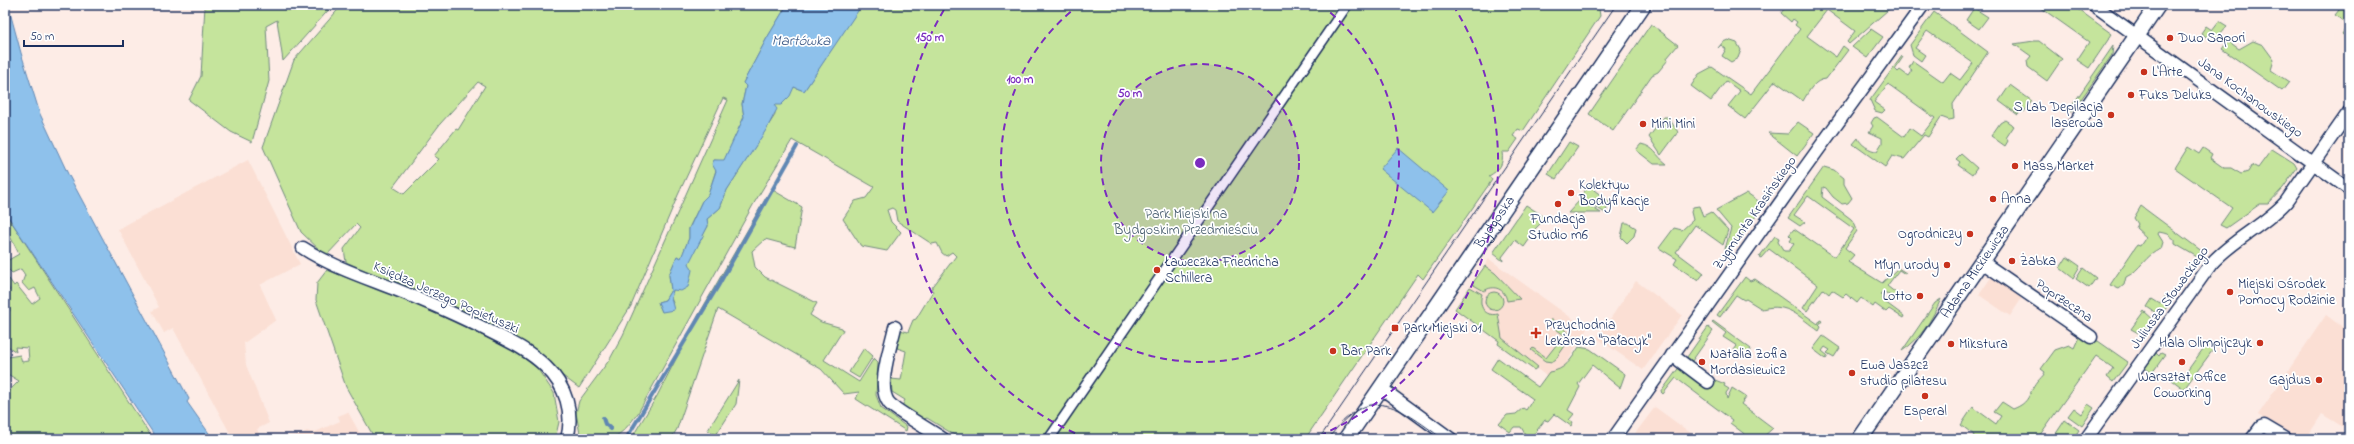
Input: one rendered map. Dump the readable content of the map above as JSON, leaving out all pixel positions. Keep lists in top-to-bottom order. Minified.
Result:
{"streets":{"street":["Jana Kochanowskiego","Zygmunta Krasińskiego","Bydgoska","Adama Mickiewicza","Księdza Jerzego Popiełuszki","Juliusza Słowackiego","Poprzeczna"]},"crossings":[["Jana Kochanowskiego","Adama Mickiewicza"],["Jana Kochanowskiego","Juliusza Słowackiego"],["Adama Mickiewicza","Poprzeczna"]],"water":["Martówka"],"parks":["Park Miejski na Bydgoskim Przedmieściu"],"places":{"other":["Duo Sapori","L'Arte","Fuks Deluks","S Lab Depilacja laserowa","Mini Mini","Mass Market","Kolektyw Bodyfikacje","Anna","Fundacja Studio m6","Ogrodniczy","Żabka","Młyn urody","Ławeczka Friedricha Schillera","Miejski Ośrodek Pomocy Rodzinie","Lotto","Hala Olimpijczyk","Mikstura","Bar Park","Natalia Zofia Mordasiewicz","Warsztat Office Coworking","Ewa Jaszcz studio pilatesu","Gajdus","Esperal"],"transit":["Park Miejski 01"],"health":["Przychodnia Lekarska \"Pałacyk\""]},"scale_bar":"50 m","rings":["150 m","100 m","50 m"]}
